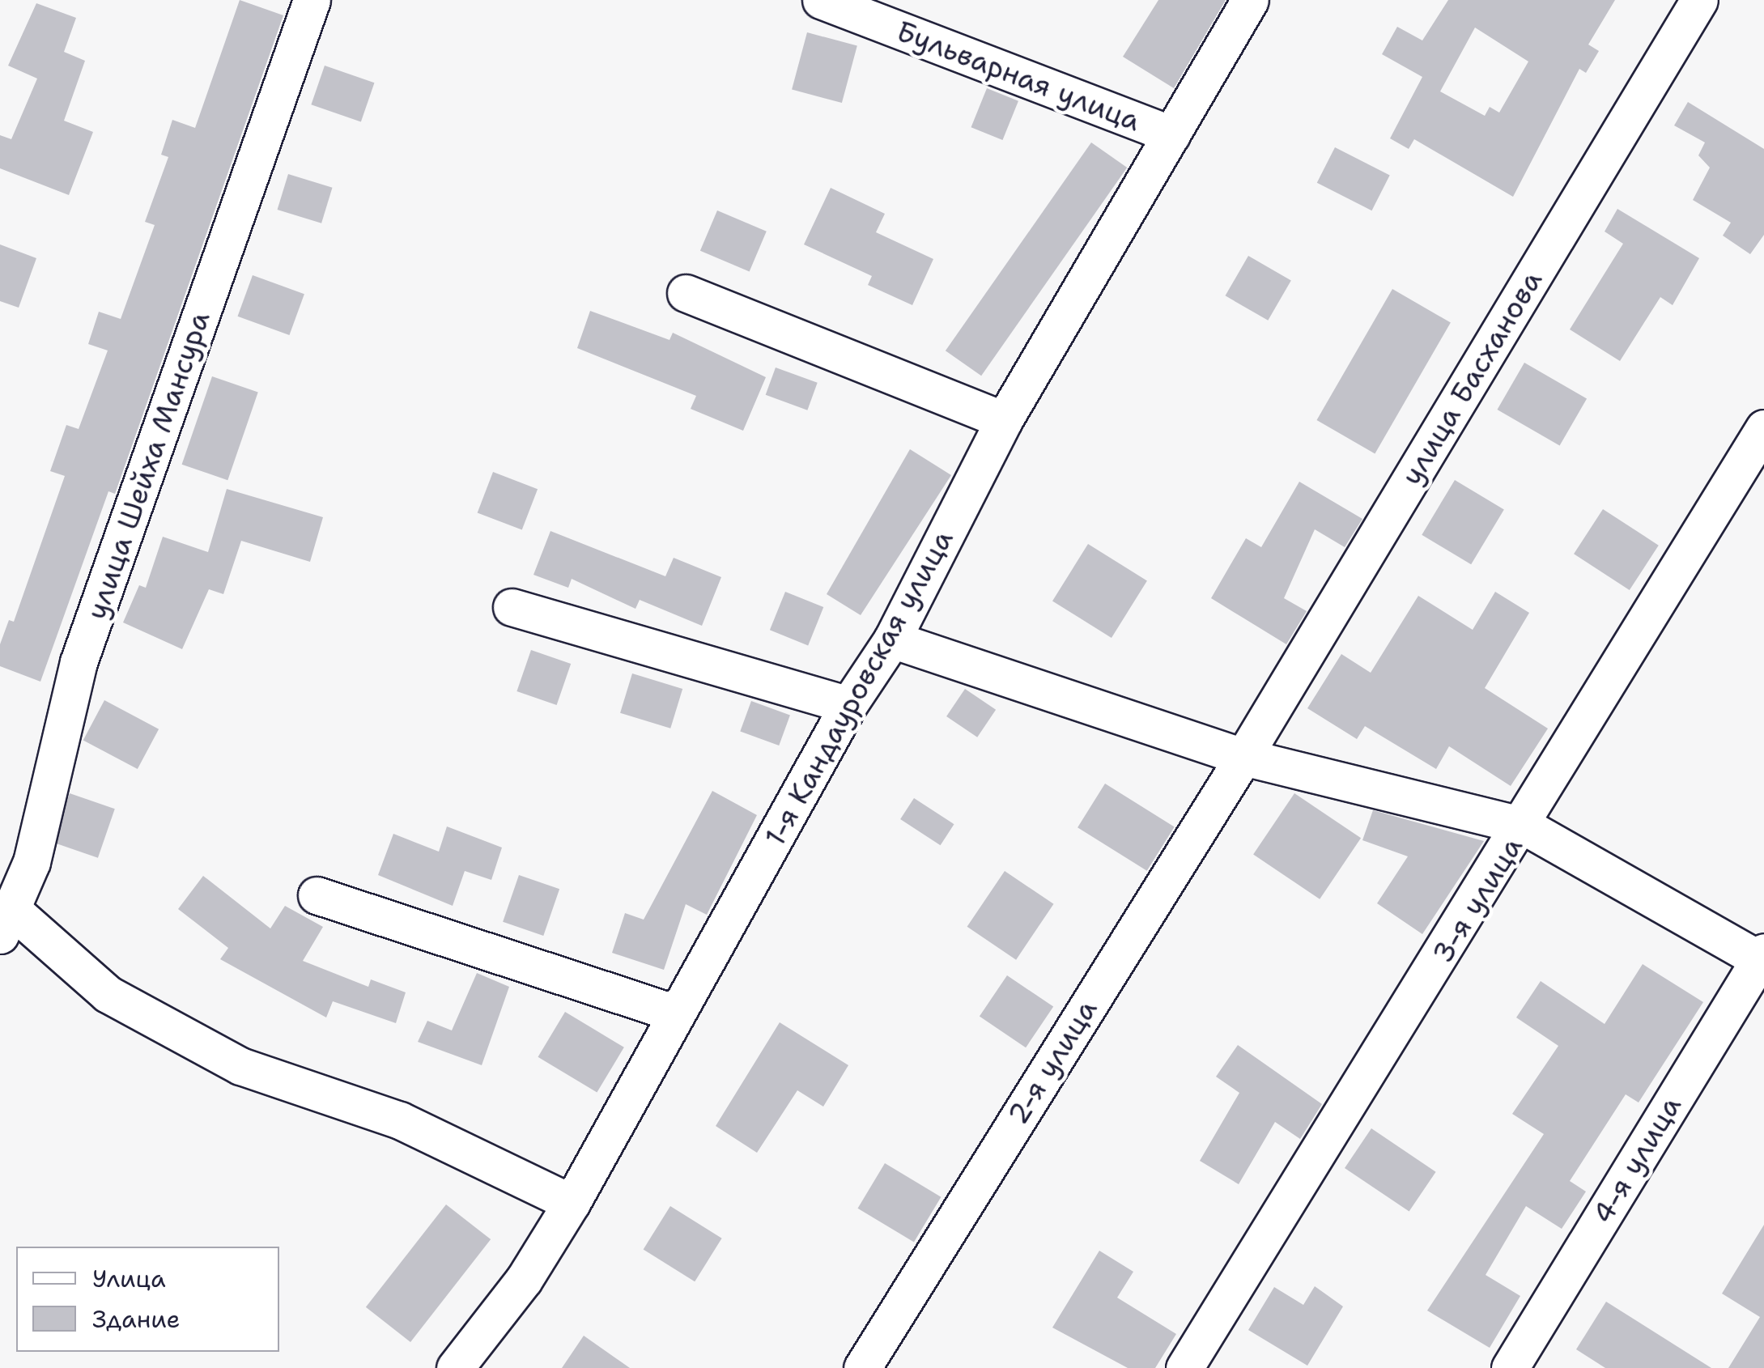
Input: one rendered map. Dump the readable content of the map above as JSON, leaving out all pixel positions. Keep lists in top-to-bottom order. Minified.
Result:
{"streets":{"street":["Бульварная улица","улица Басханова","улица Шейха Мансура","1-я Кандауровская улица","3-я улица","2-я улица","4-я улица"]},"crossings":[["Бульварная улица","1-я Кандауровская улица"],["улица Басханова","2-я улица"]],"legend":["Улица","Здание"]}
